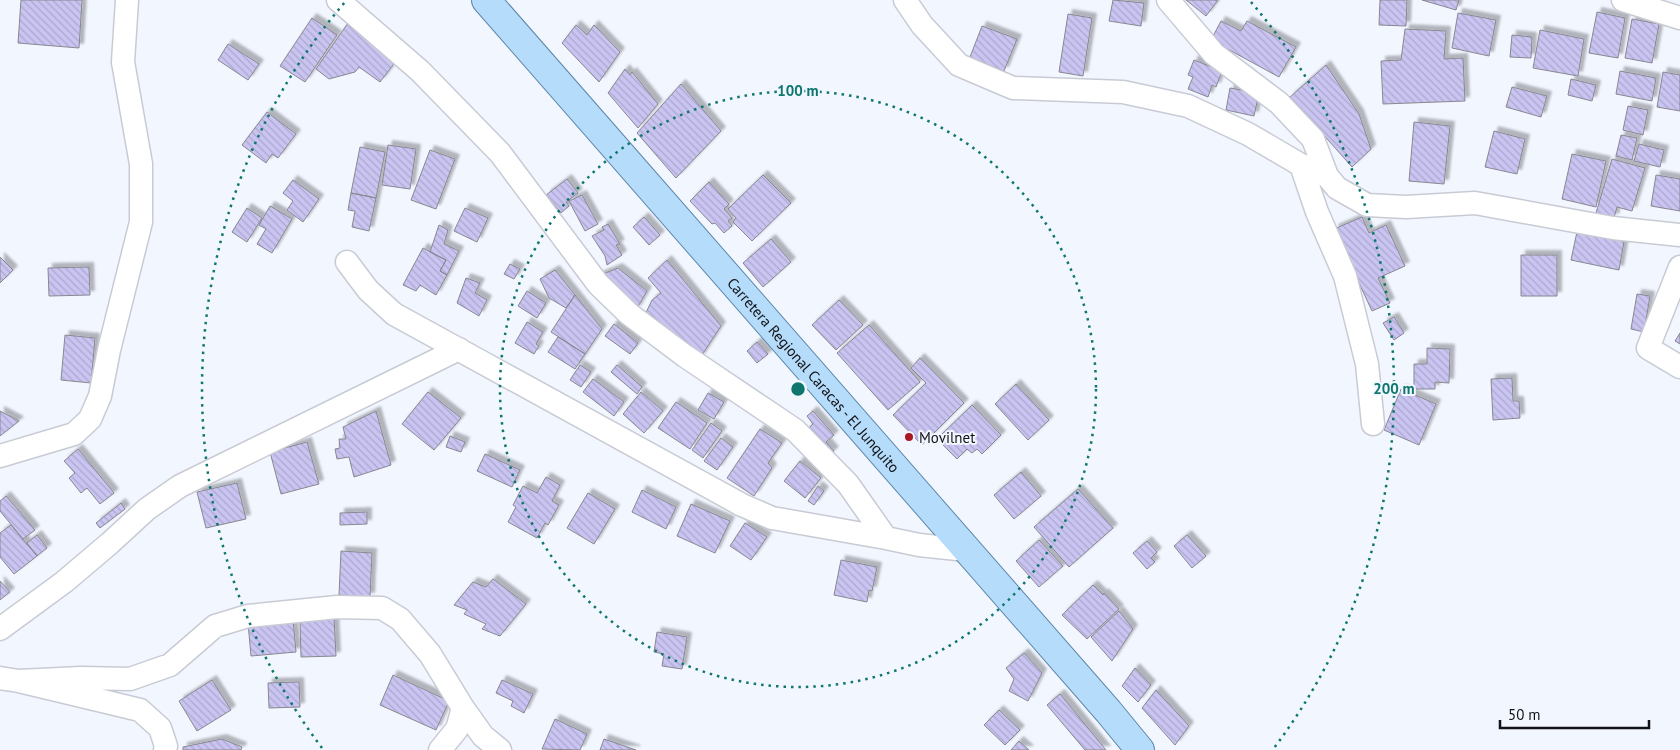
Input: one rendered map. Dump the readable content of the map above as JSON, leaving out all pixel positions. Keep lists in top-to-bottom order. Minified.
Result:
{"streets":{"main road":["Carretera Regional Caracas - El Junquito"]},"places":["Movilnet"],"scale_bar":"50 m","rings":["100 m","200 m"]}
